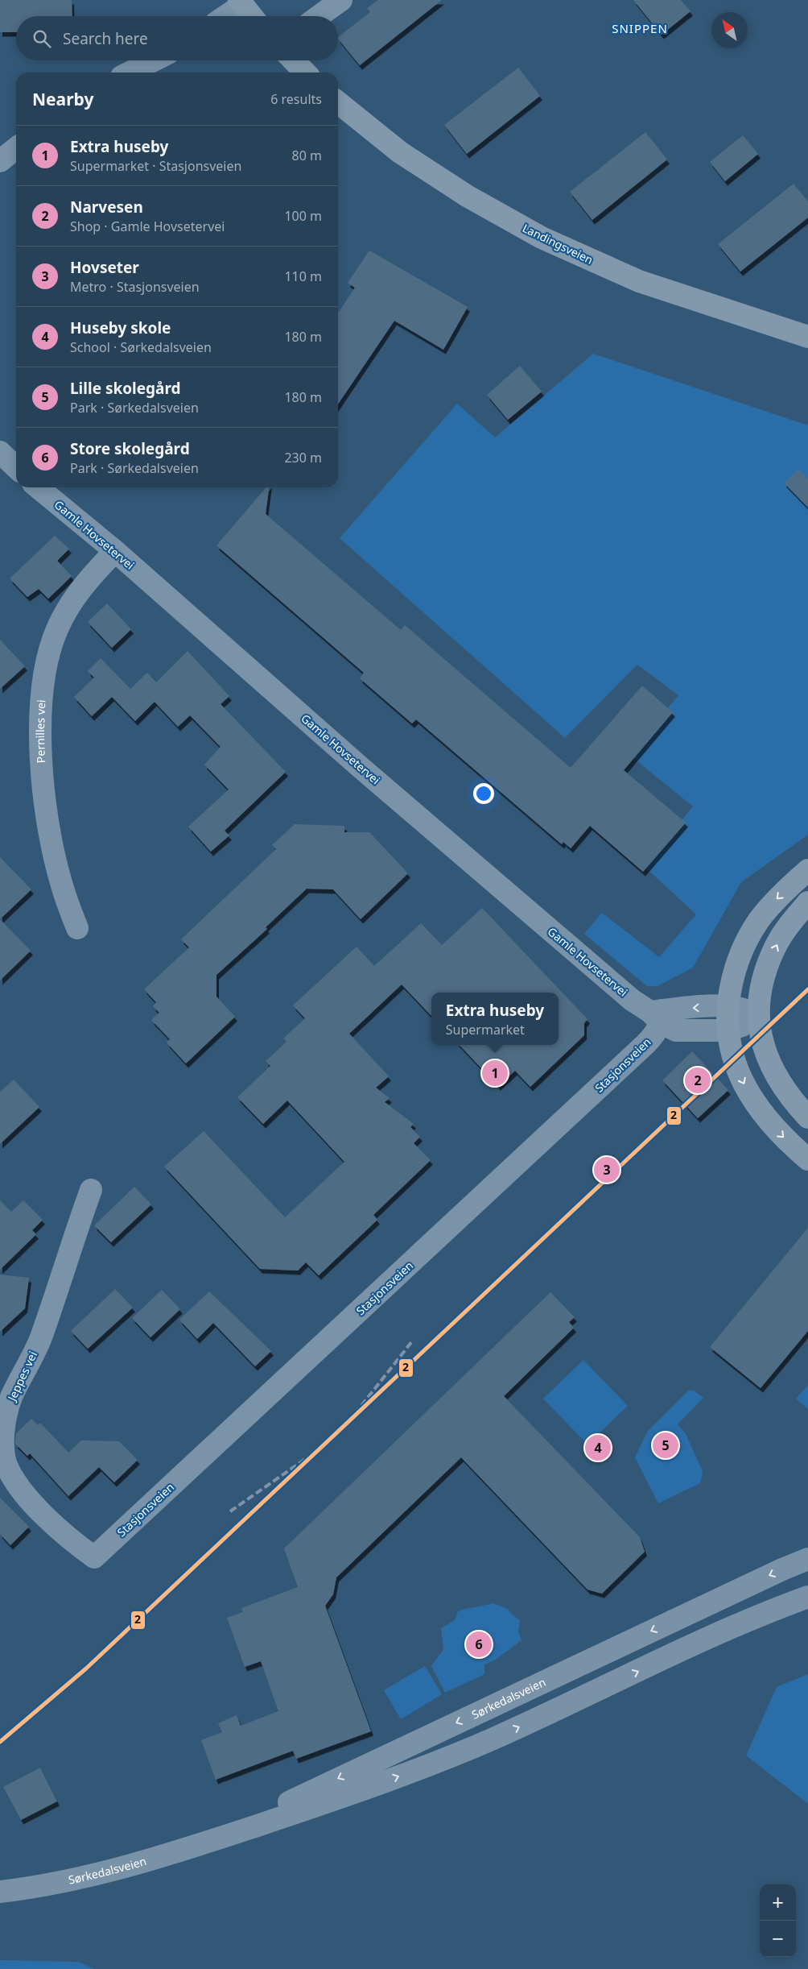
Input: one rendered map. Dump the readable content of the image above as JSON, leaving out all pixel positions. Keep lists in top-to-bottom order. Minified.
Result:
{"streets":{"main road":["Sørkedalsveien"],"street":["Landingsveien","Gamle Hovsetervei","Pernilles vei","Stasjonsveien","Jeppes vei"]},"crossings":[["Gamle Hovsetervei","Pernilles vei"],["Gamle Hovsetervei","Stasjonsveien"],["Stasjonsveien","Jeppes vei"]],"districts":["SNIPPEN"],"lines":["transit line 2"],"north":"top left","page":{"search":"Search here","heading":["Nearby","6 results"],"list":[{"mark":"1","name":"Extra huseby","note":"Supermarket · Stasjonsveien","value":"80 m"},{"mark":"2","name":"Narvesen","note":"Shop · Gamle Hovsetervei","value":"100 m"},{"mark":"3","name":"Hovseter","note":"Metro · Stasjonsveien","value":"110 m"},{"mark":"4","name":"Huseby skole","note":"School · Sørkedalsveien","value":"180 m"},{"mark":"5","name":"Lille skolegård","note":"Park · Sørkedalsveien","value":"180 m"},{"mark":"6","name":"Store skolegård","note":"Park · Sørkedalsveien","value":"230 m"}],"popup":["Extra huseby","Supermarket"],"pins":["1","2","3","5","4","6"],"map_buttons":["+","−"]}}
